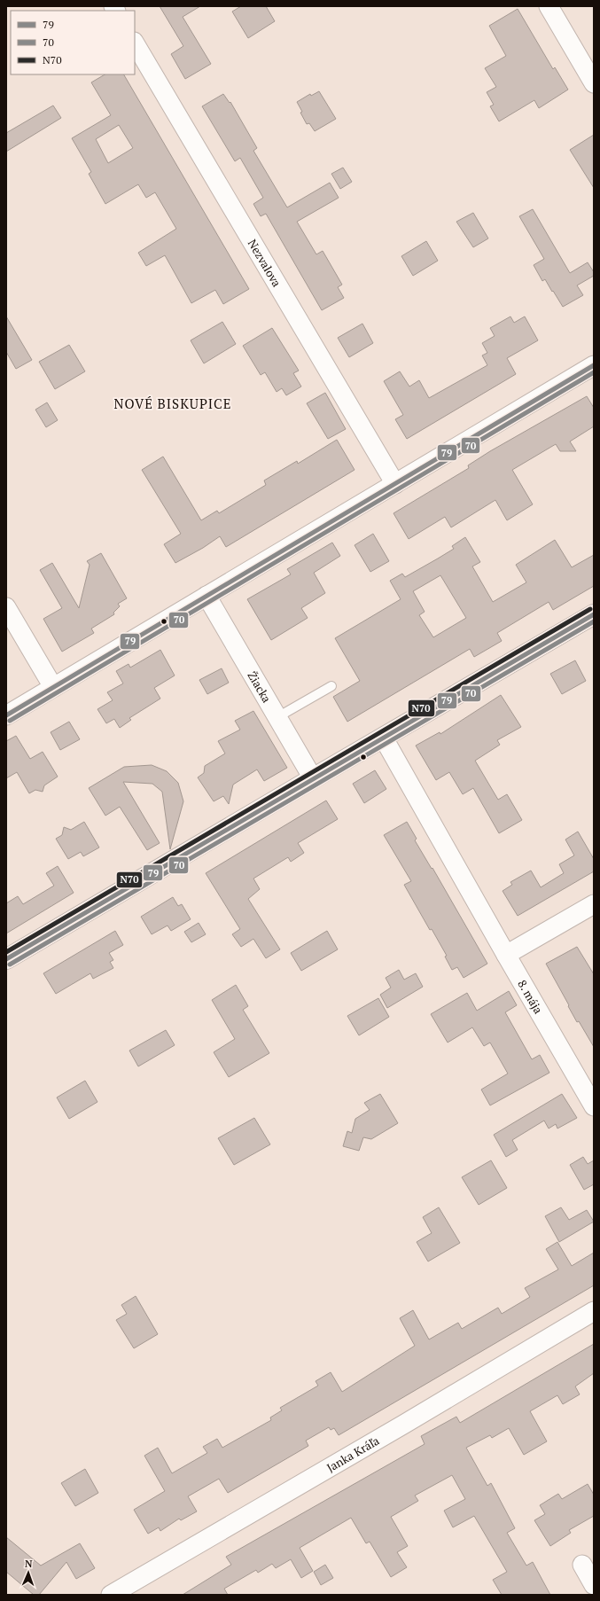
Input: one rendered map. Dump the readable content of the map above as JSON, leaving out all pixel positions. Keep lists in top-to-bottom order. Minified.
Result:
{"streets":{"street":["Nezvalova","Žiacka","8. mája","Janka Kráľa"]},"districts":["NOVÉ BISKUPICE"],"lines":["transit line 79","transit line 70","transit line N70"],"legend":["79","70","N70"],"north":"top"}
